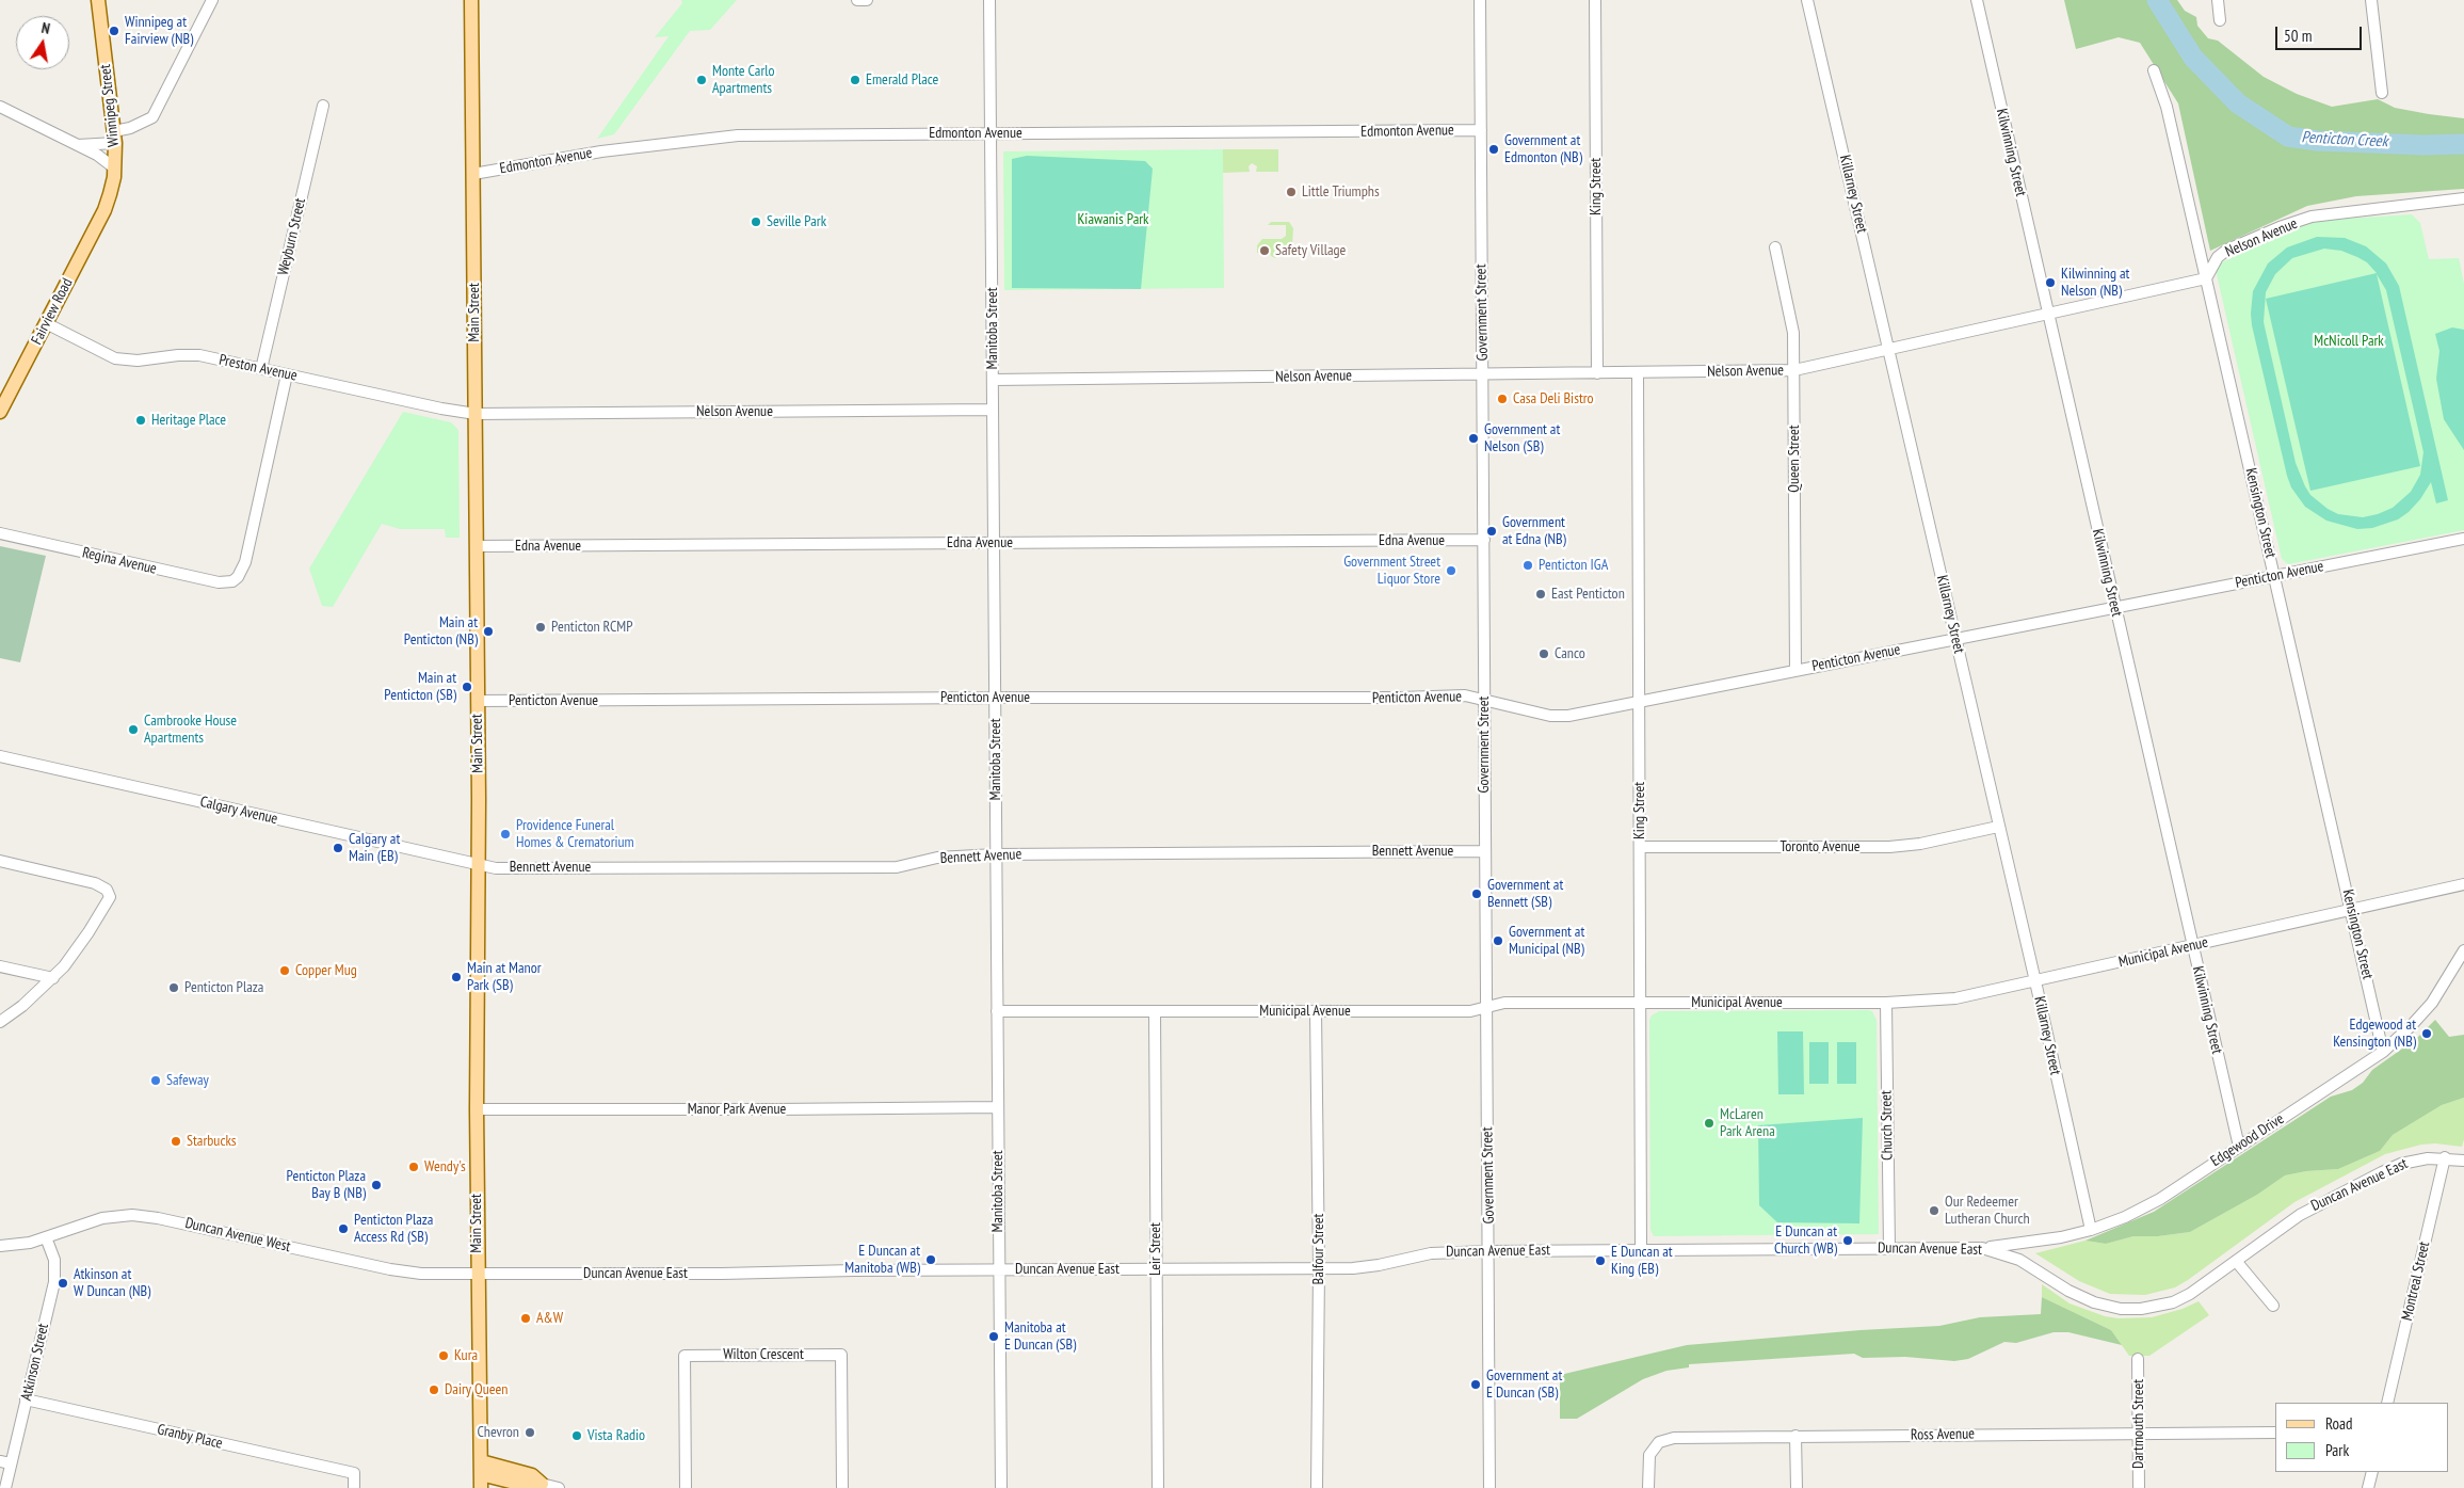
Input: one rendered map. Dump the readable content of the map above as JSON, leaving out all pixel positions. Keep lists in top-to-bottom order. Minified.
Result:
{"streets":{"main road":["Winnipeg Street","Fairview Road","Main Street"],"street":["Edmonton Avenue","Kilwinning Street","King Street","Killarney Street","Weyburn Street","Nelson Avenue","Government Street","Manitoba Street","Preston Avenue","Queen Street","Kensington Street","Edna Avenue","Regina Avenue","Penticton Avenue","Calgary Avenue","Toronto Avenue","Bennett Avenue","Municipal Avenue","Manor Park Avenue","Church Street","Edgewood Drive","Duncan Avenue East","Duncan Avenue West","Leir Street","Balfour Street","Montreal Street","Wilton Crescent","Atkinson Street","Dartmouth Street","Ross Avenue","Granby Place"]},"crossings":[["Winnipeg Street","Fairview Road"],["Edmonton Avenue","Main Street"],["Edmonton Avenue","Government Street"],["Edmonton Avenue","Manitoba Street"],["Kilwinning Street","Nelson Avenue"],["Kilwinning Street","Penticton Avenue"],["Kilwinning Street","Municipal Avenue"],["Kilwinning Street","Edgewood Drive"],["King Street","Nelson Avenue"],["King Street","Penticton Avenue"],["King Street","Toronto Avenue"],["King Street","Municipal Avenue"],["King Street","Duncan Avenue East"],["Killarney Street","Nelson Avenue"],["Killarney Street","Penticton Avenue"],["Killarney Street","Toronto Avenue"],["Killarney Street","Municipal Avenue"],["Killarney Street","Edgewood Drive"],["Weyburn Street","Preston Avenue"],["Nelson Avenue","Main Street"],["Nelson Avenue","Government Street"],["Nelson Avenue","Manitoba Street"],["Nelson Avenue","Preston Avenue"],["Nelson Avenue","Queen Street"],["Nelson Avenue","Kensington Street"],["Fairview Road","Preston Avenue"],["Main Street","Preston Avenue"],["Main Street","Edna Avenue"],["Main Street","Penticton Avenue"],["Main Street","Calgary Avenue"],["Main Street","Bennett Avenue"],["Main Street","Manor Park Avenue"],["Main Street","Duncan Avenue East"],["Main Street","Duncan Avenue West"],["Government Street","Edna Avenue"],["Government Street","Penticton Avenue"],["Government Street","Bennett Avenue"],["Government Street","Municipal Avenue"],["Government Street","Duncan Avenue East"],["Manitoba Street","Edna Avenue"],["Manitoba Street","Penticton Avenue"],["Manitoba Street","Bennett Avenue"],["Manitoba Street","Municipal Avenue"],["Manitoba Street","Manor Park Avenue"],["Manitoba Street","Duncan Avenue East"],["Preston Avenue","Regina Avenue"],["Queen Street","Penticton Avenue"],["Kensington Street","Penticton Avenue"],["Kensington Street","Municipal Avenue"],["Kensington Street","Edgewood Drive"],["Calgary Avenue","Bennett Avenue"],["Municipal Avenue","Church Street"],["Municipal Avenue","Leir Street"],["Municipal Avenue","Balfour Street"],["Church Street","Duncan Avenue East"],["Edgewood Drive","Duncan Avenue East"],["Duncan Avenue East","Duncan Avenue West"],["Duncan Avenue East","Leir Street"],["Duncan Avenue East","Balfour Street"],["Duncan Avenue East","Montreal Street"],["Duncan Avenue West","Atkinson Street"],["Atkinson Street","Granby Place"],["Dartmouth Street","Ross Avenue"]],"water":["Penticton Creek"],"parks":["Kiawanis Park","McNicoll Park"],"places":["Winnipeg at Fairview (NB)","Monte Carlo Apartments","Emerald Place","Government at Edmonton (NB)","Little Triumphs","Seville Park","Safety Village","Kilwinning at Nelson (NB)","Casa Deli Bistro","Heritage Place","Government at Nelson (SB)","Government at Edna (NB)","Penticton IGA","Government Street Liquor Store","East Penticton","Penticton RCMP","Main at Penticton (NB)","Canco","Main at Penticton (SB)","Cambrooke House Apartments","Providence Funeral Homes & Crematorium","Calgary at Main (EB)","Government at Bennett (SB)","Government at Municipal (NB)","Copper Mug","Main at Manor Park (SB)","Penticton Plaza","Edgewood at Kensington (NB)","Safeway","McLaren Park Arena","Starbucks","Wendy's","Penticton Plaza Bay B (NB)","Our Redeemer Lutheran Church","Penticton Plaza Access Rd (SB)","E Duncan at Church (WB)","E Duncan at Manitoba (WB)","E Duncan at King (EB)","Atkinson at W Duncan (NB)","A&W","Manitoba at E Duncan (SB)","Kura","Government at E Duncan (SB)","Dairy Queen","Chevron","Vista Radio"],"legend":["Road","Park"],"scale_bar":"50 m","north":"top"}
